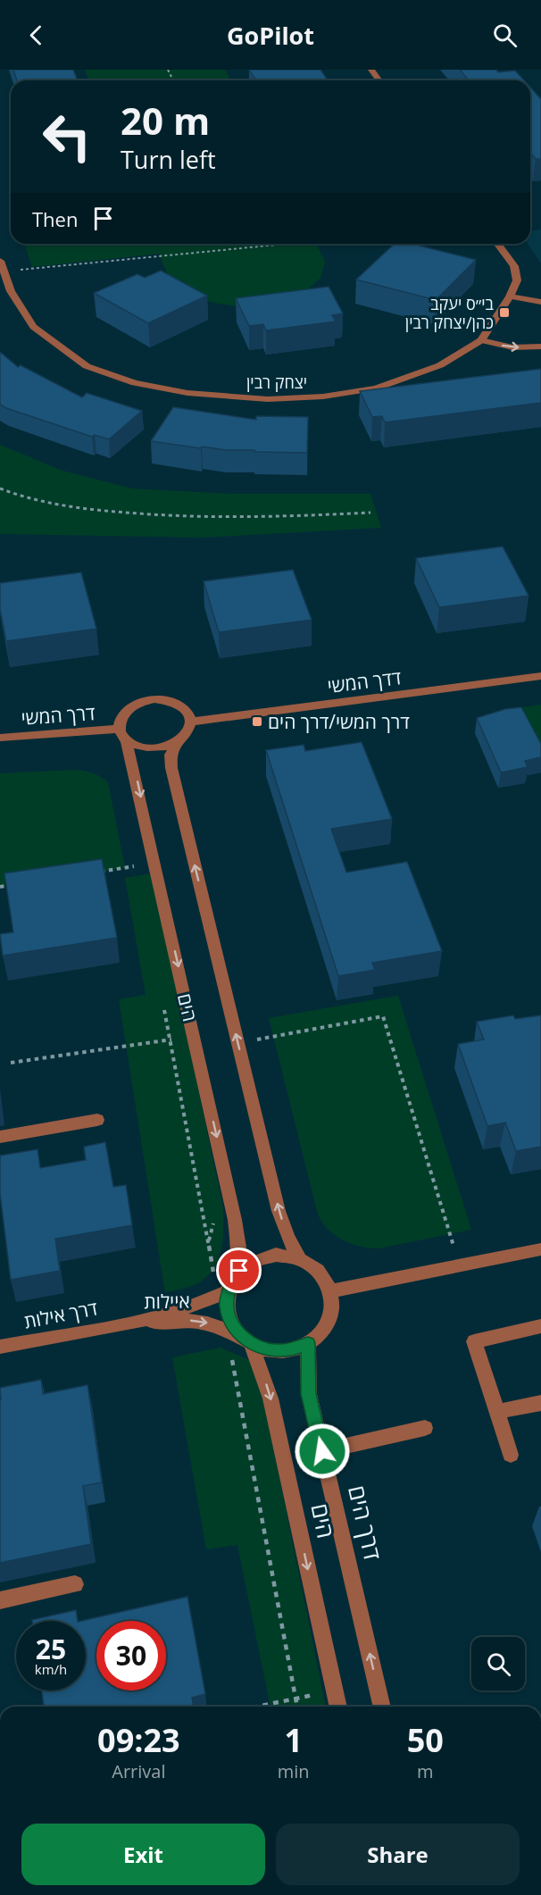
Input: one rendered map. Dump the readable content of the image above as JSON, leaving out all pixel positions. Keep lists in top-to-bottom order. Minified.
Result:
{"streets":{"street":["יצחק רבין","דדך המשי","דרך המשי","הים","איילות","דרך אילות","דרך הים"]},"crossings":[["דדך המשי","דרך המשי"],["דדך המשי","הים"],["דרך המשי","הים"],["הים","איילות"],["הים","דרך הים"],["איילות","דרך אילות"],["איילות","דרך הים"]],"one_way":["דרך הים"],"places":{"transit":["בי״ס יעקב כהן/יצחק רבין","דרך המשי/דרך הים"]},"page":{"header":"GoPilot","turn":["20 m","Turn left"],"then":"Then","speed":"25 km/h","limit":"30","eta":["09:23","Arrival","1","min","50","m"],"buttons":["Exit","Share"]}}
